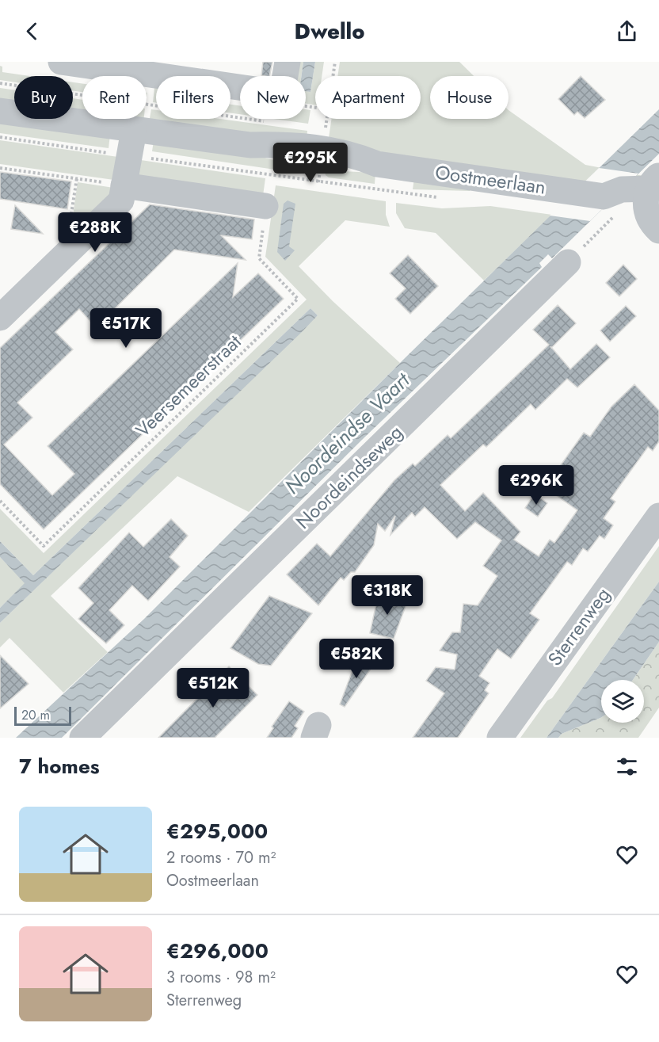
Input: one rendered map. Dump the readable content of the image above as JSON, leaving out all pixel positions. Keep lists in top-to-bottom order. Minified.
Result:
{"streets":{"street":["Oostmeerlaan","Noordeindseweg","Sterrenweg"],"path":["Veersemeerstraat"]},"crossings":[["Oostmeerlaan","Veersemeerstraat"]],"water":["Noordeindse Vaart"],"scale_bar":"20 m","page":{"header":"Dwello","chip":["Buy","Rent","Filters","New","Apartment","House"],"price":["€295K","€288K","€517K","€296K","€318K","€582K","€512K"],"scale":"20 m","heading":"7 homes","list":[{"name":"€295,000","note":"2 rooms · 70 m² · Oostmeerlaan"},{"name":"€296,000","note":"3 rooms · 98 m² · Sterrenweg"}]}}
